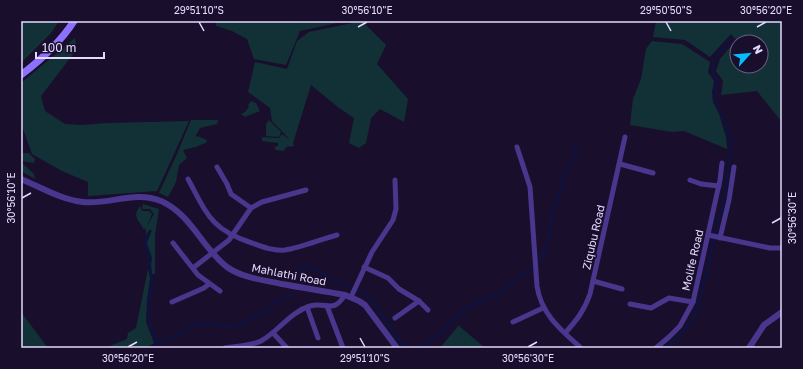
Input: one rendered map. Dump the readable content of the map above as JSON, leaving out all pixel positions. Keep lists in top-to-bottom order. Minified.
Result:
{"streets":{"street":["Ziqubu Road","Molife Road","Mahlathi Road"]},"scale_bar":"100 m","north":"top right","coordinates":["29°51'10\"S","30°56'10\"E","29°50'50\"S","30°56'20\"E","30°56'30\"E"]}
